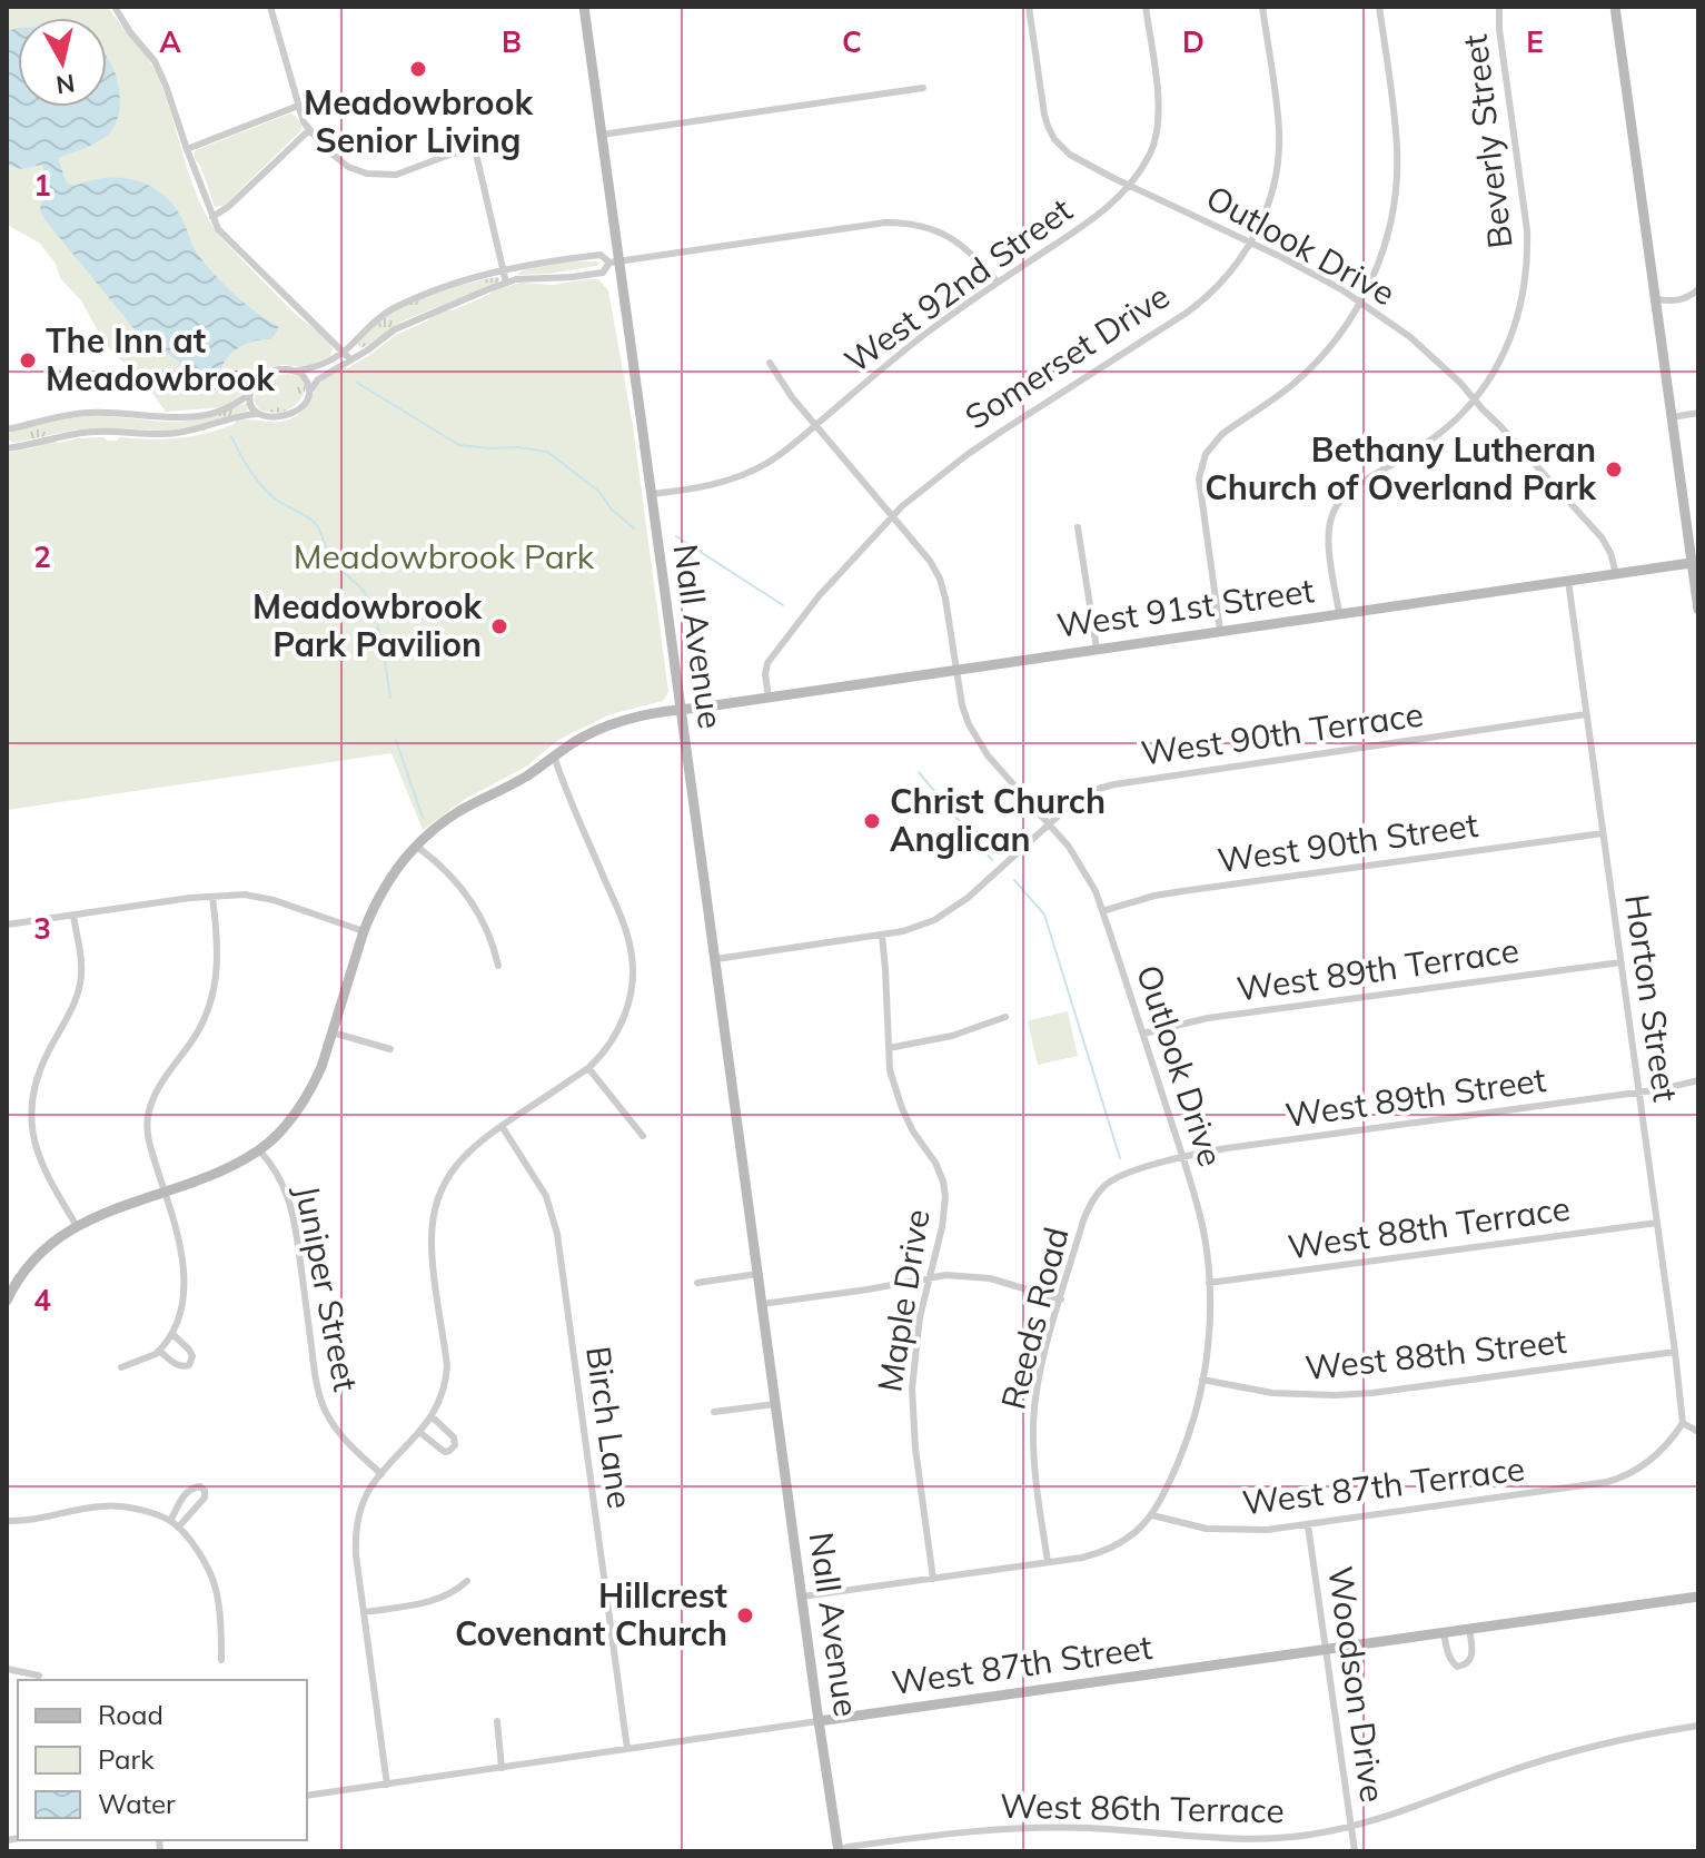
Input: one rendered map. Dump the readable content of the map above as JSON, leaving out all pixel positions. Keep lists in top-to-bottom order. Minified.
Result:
{"streets":{"street":["Beverly Street","Outlook Drive","West 92nd Street","Somerset Drive","West 91st Street","Nall Avenue","West 90th Terrace","West 90th Street","West 89th Terrace","Horton Street","West 89th Street","West 88th Terrace","Juniper Street","Maple Drive","Reeds Road","West 88th Street","Birch Lane","West 87th Terrace","West 87th Street","Woodson Drive","West 86th Terrace"]},"crossings":[["Beverly Street","Outlook Drive"],["Beverly Street","West 91st Street"],["Outlook Drive","West 92nd Street"],["Outlook Drive","Somerset Drive"],["Outlook Drive","West 91st Street"],["Outlook Drive","West 90th Terrace"],["Outlook Drive","West 90th Street"],["Outlook Drive","West 89th Terrace"],["Outlook Drive","West 89th Street"],["Outlook Drive","West 88th Terrace"],["Outlook Drive","West 88th Street"],["Outlook Drive","West 87th Terrace"],["West 92nd Street","Nall Avenue"],["Somerset Drive","West 91st Street"],["West 91st Street","Nall Avenue"],["West 91st Street","Horton Street"],["Nall Avenue","West 90th Terrace"],["Nall Avenue","West 87th Street"],["Nall Avenue","West 86th Terrace"],["West 90th Terrace","Horton Street"],["West 90th Terrace","Maple Drive"],["West 90th Street","Horton Street"],["West 89th Terrace","Horton Street"],["Horton Street","West 89th Street"],["Horton Street","West 88th Terrace"],["Horton Street","West 88th Street"],["Horton Street","West 87th Terrace"],["West 89th Street","Reeds Road"],["Birch Lane","West 87th Street"],["West 87th Terrace","Woodson Drive"],["West 87th Street","Woodson Drive"],["Woodson Drive","West 86th Terrace"]],"parks":["Meadowbrook Park"],"places":["Meadowbrook Senior Living","The Inn at Meadowbrook","Bethany Lutheran Church of Overland Park","Meadowbrook Park Pavilion","Christ Church Anglican","Hillcrest Covenant Church"],"legend":["Road","Park","Water"],"north":"bottom","grid":{"columns":["A","B","C","D","E"],"rows":["1","2","3","4"]}}
